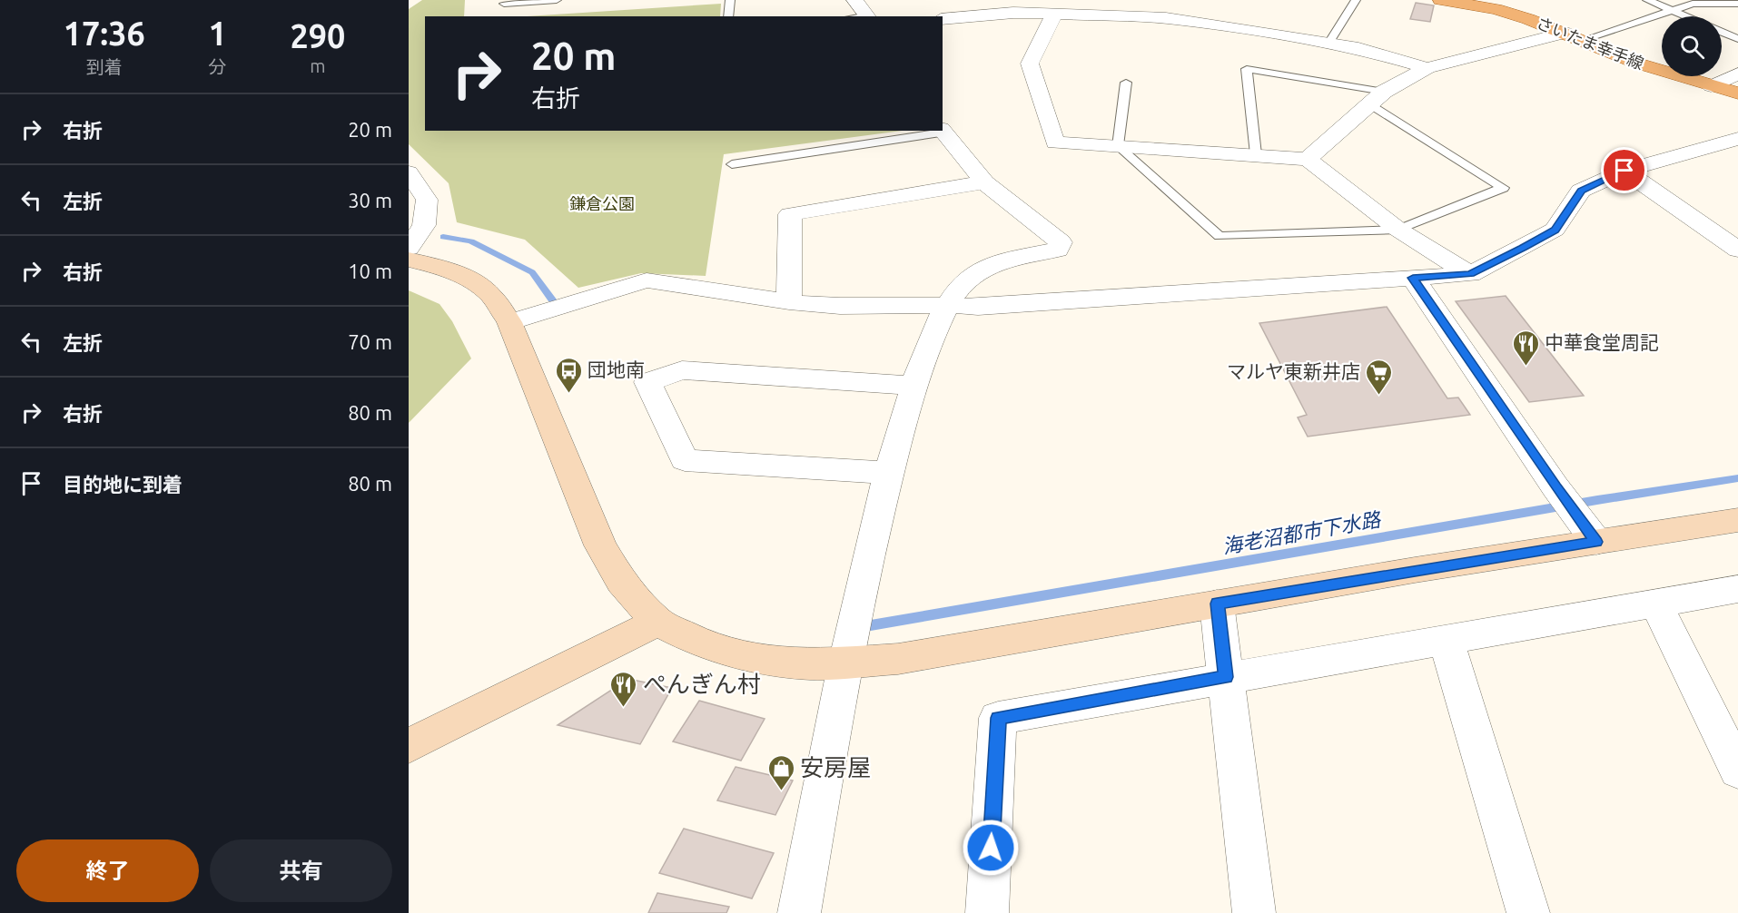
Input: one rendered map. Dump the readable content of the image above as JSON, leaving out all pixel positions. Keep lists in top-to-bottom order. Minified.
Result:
{"streets":{"main road":["さいたま幸手線"]},"water":["海老沼都市下水路"],"parks":["鎌倉公園"],"places":{"restaurant":["中華食堂周記","ぺんぎん村"],"bus stop":["団地南"],"supermarket":["マルヤ東新井店"],"shop":["安房屋"]},"page":{"eta":["17:36","到着","1","分","290","m"],"turn":["20 m","右折"],"list":[{"name":"右折","value":"20 m"},{"name":"左折","value":"30 m"},{"name":"右折","value":"10 m"},{"name":"左折","value":"70 m"},{"name":"右折","value":"80 m"},{"name":"目的地に到着","value":"80 m"}],"buttons":["終了","共有"]}}
